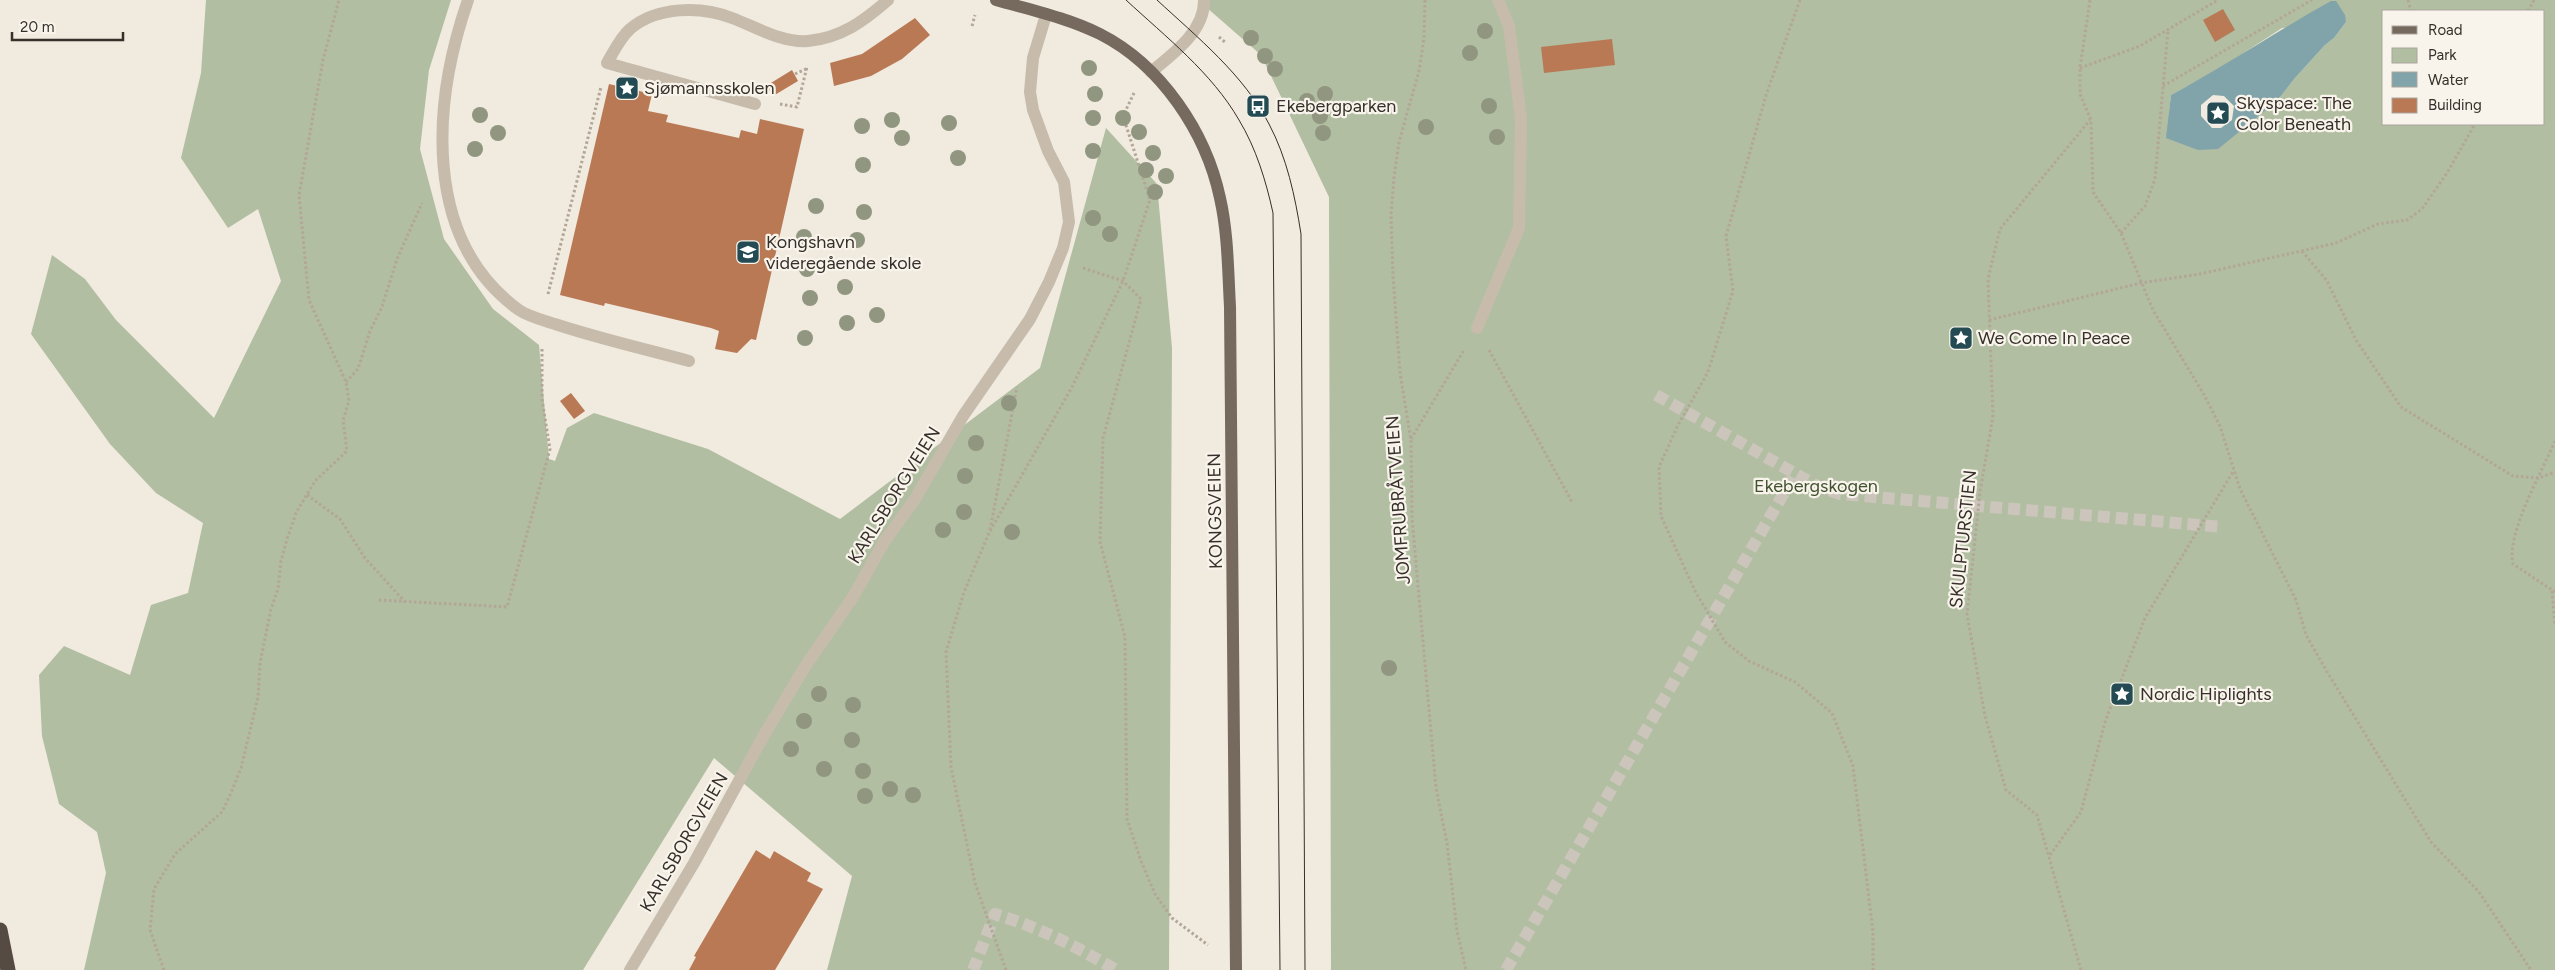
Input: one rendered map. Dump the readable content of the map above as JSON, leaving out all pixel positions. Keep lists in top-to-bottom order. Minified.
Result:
{"streets":{"main road":["KONGSVEIEN"],"street":["KARLSBORGVEIEN"],"path":["JOMFRUBRÅTVEIEN","SKULPTURSTIEN"]},"crossings":[["KARLSBORGVEIEN","KONGSVEIEN"]],"parks":["Ekebergskogen"],"places":{"place":["Sjømannsskolen","Skyspace: The Color Beneath","We Come In Peace","Nordic Hiplights"],"bus stop":["Ekebergparken"],"school or university":["Kongshavn videregående skole"]},"legend":["Road","Park","Water","Building"],"scale_bar":"20 m"}
